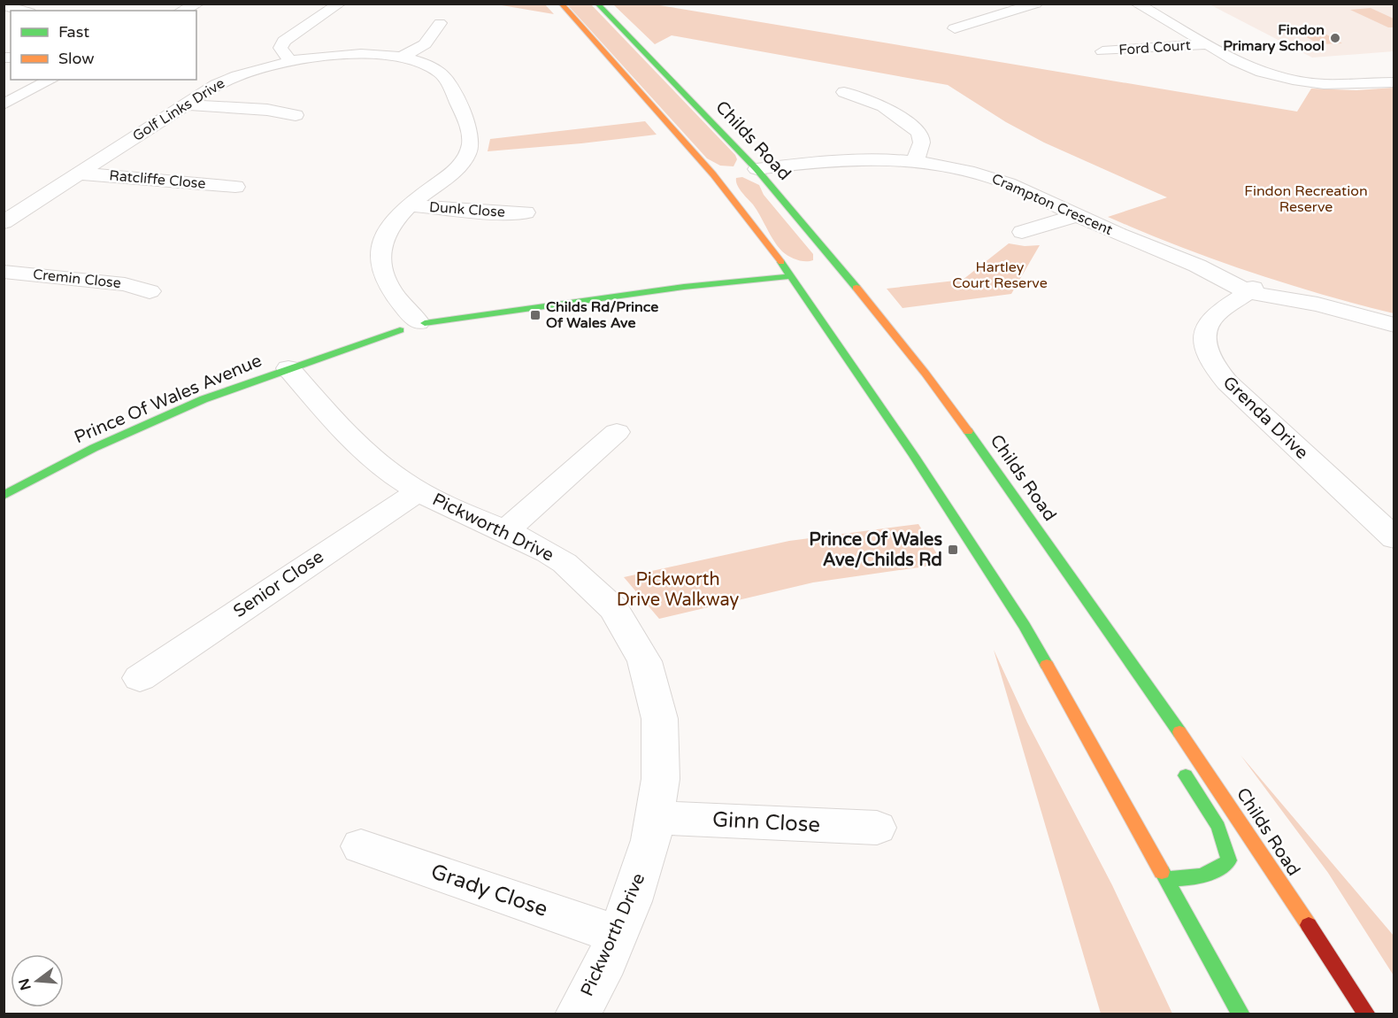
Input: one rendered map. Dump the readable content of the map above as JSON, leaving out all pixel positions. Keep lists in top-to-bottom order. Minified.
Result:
{"streets":{"main road":["Childs Road","Crampton Crescent","Prince Of Wales Avenue"],"street":["Ford Court","Golf Links Drive","Ratcliffe Close","Dunk Close","Cremin Close","Grenda Drive","Pickworth Drive","Senior Close","Ginn Close","Grady Close"]},"crossings":[["Golf Links Drive","Ratcliffe Close"],["Golf Links Drive","Dunk Close"],["Golf Links Drive","Prince Of Wales Avenue"],["Childs Road","Crampton Crescent"],["Crampton Crescent","Grenda Drive"],["Prince Of Wales Avenue","Pickworth Drive"],["Pickworth Drive","Senior Close"],["Pickworth Drive","Ginn Close"],["Pickworth Drive","Grady Close"]],"parks":["Findon Recreation Reserve","Hartley Court Reserve","Pickworth Drive Walkway"],"places":{"other":["Findon Primary School"],"transit":["Childs Rd/Prince Of Wales Ave","Prince Of Wales Ave/Childs Rd"]},"legend":["Fast","Slow"],"north":"left"}
